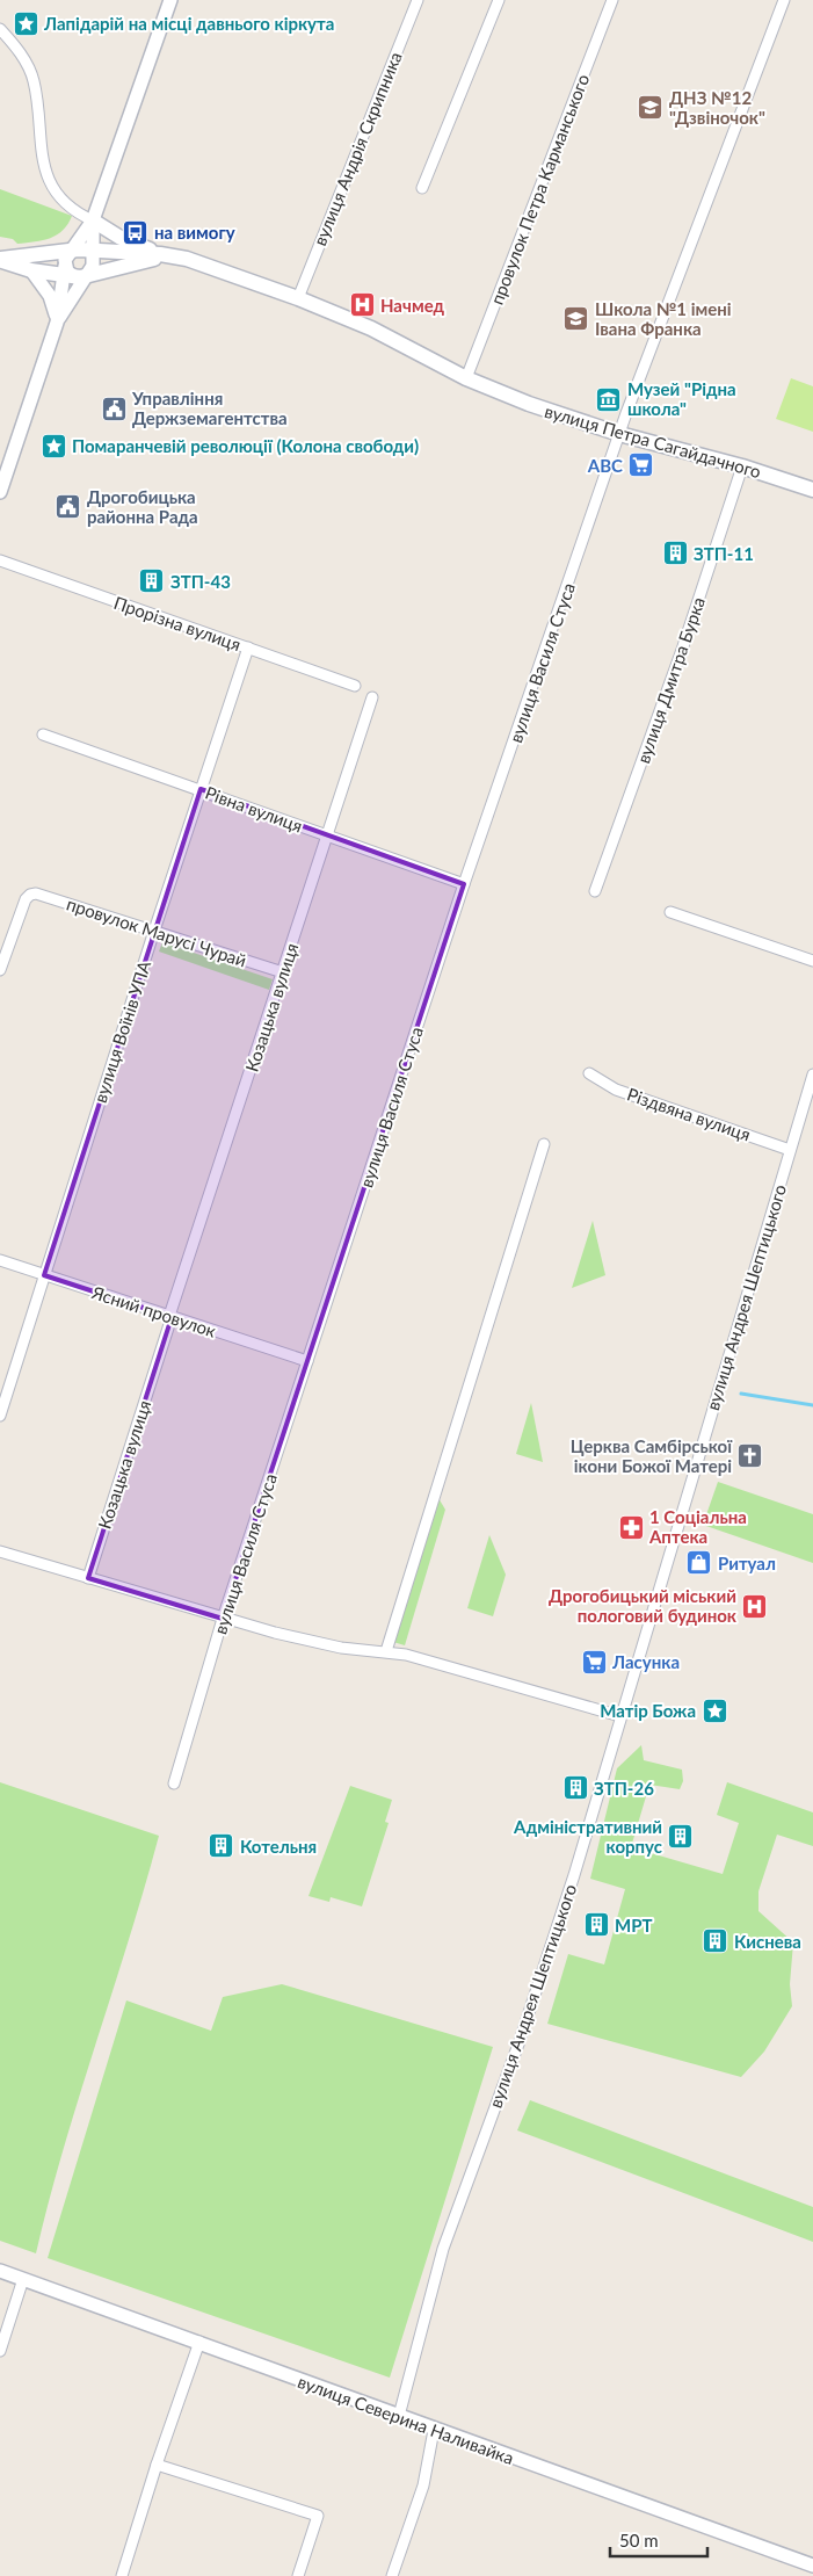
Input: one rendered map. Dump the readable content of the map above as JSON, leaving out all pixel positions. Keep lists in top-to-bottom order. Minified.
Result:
{"streets":{"main road":["вулиця Петра Сагайдачного"],"street":["вулиця Андрія Скрипника","провулок Петра Карманського","Прорізна вулиця","вулиця Василя Стуса","вулиця Дмитра Бурка","Рівна вулиця","провулок Марусі Чурай","Козацька вулиця","вулиця Воїнів УПА","Різдвяна вулиця","вулиця Андрея Шептицького","Ясний провулок","вулиця Северина Наливайка"]},"crossings":[["вулиця Андрія Скрипника","вулиця Петра Сагайдачного"],["провулок Петра Карманського","вулиця Петра Сагайдачного"],["вулиця Петра Сагайдачного","вулиця Василя Стуса"],["вулиця Петра Сагайдачного","вулиця Дмитра Бурка"],["Прорізна вулиця","вулиця Воїнів УПА"],["вулиця Василя Стуса","Рівна вулиця"],["вулиця Василя Стуса","Ясний провулок"],["Рівна вулиця","Козацька вулиця"],["Рівна вулиця","вулиця Воїнів УПА"],["провулок Марусі Чурай","Козацька вулиця"],["провулок Марусі Чурай","вулиця Воїнів УПА"],["Козацька вулиця","Ясний провулок"],["вулиця Воїнів УПА","Ясний провулок"],["Різдвяна вулиця","вулиця Андрея Шептицького"],["вулиця Андрея Шептицького","вулиця Северина Наливайка"]],"places":{"place":["Лапідарій на місці давнього кіркута","Помаранчевій революції (Колона свободи)","Матір Божа"],"school or university":["ДНЗ №12 \"Дзвіночок\"","Школа №1 імені Івана Франка"],"bus stop":["на вимогу"],"hospital":["Начмед","Дрогобицький міський пологовий будинок"],"museum":["Музей \"Рідна школа\""],"public building":["Управління Держземагентства","Дрогобицька районна Рада"],"supermarket":["ABC","Ласунка"],"building":["ЗТП-11","ЗТП-43","ЗТП-26","Адміністративний корпус","Котельня","МРТ","Киснева"],"church":["Церква Самбірської ікони Божої Матері"],"pharmacy":["1 Соціальна Аптека"],"shop":["Ритуал"]},"scale_bar":"50 m"}
